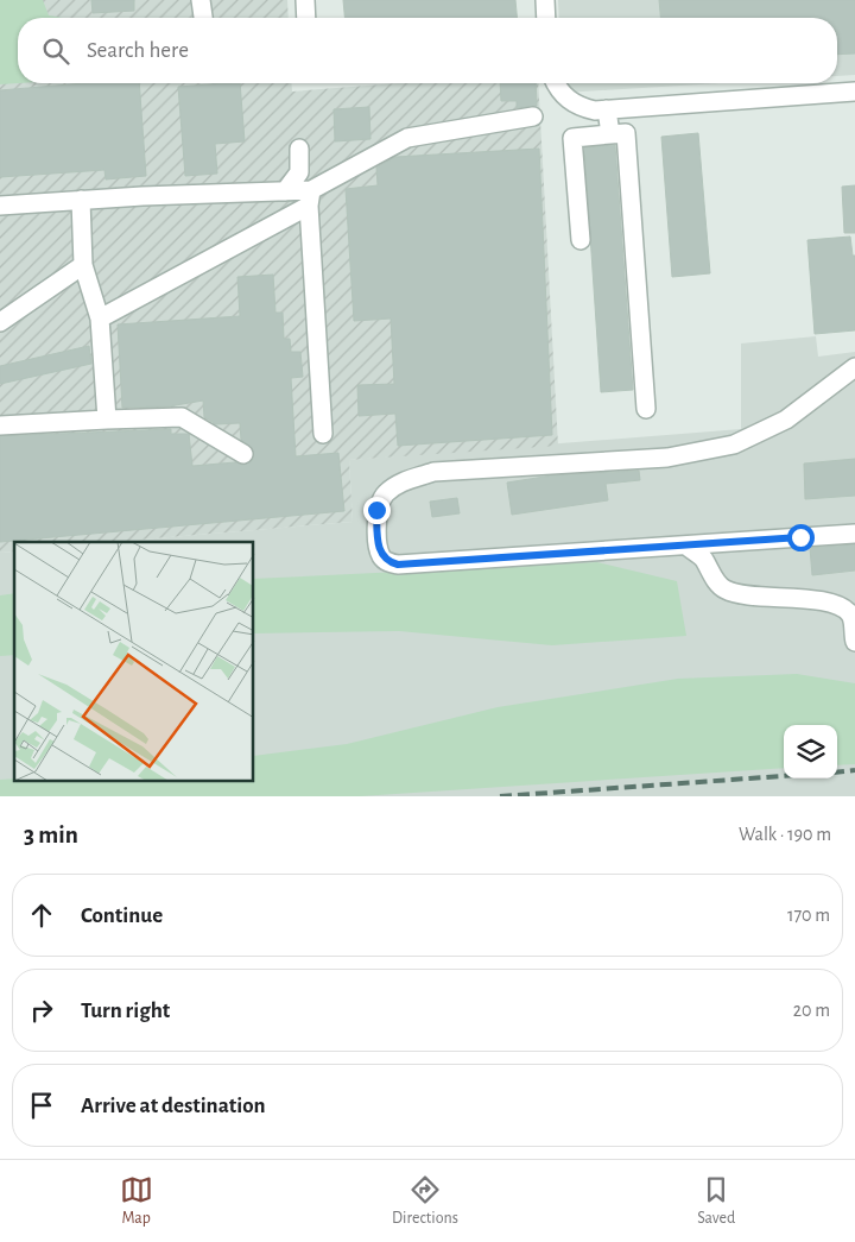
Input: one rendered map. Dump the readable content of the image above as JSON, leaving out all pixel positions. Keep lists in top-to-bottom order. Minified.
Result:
{"page":{"search":"Search here","heading":["3 min","Walk · 190 m"],"list":[["Continue","170 m"],["Turn right","20 m"],"Arrive at destination"],"nav":["Map","Directions","Saved"]}}
